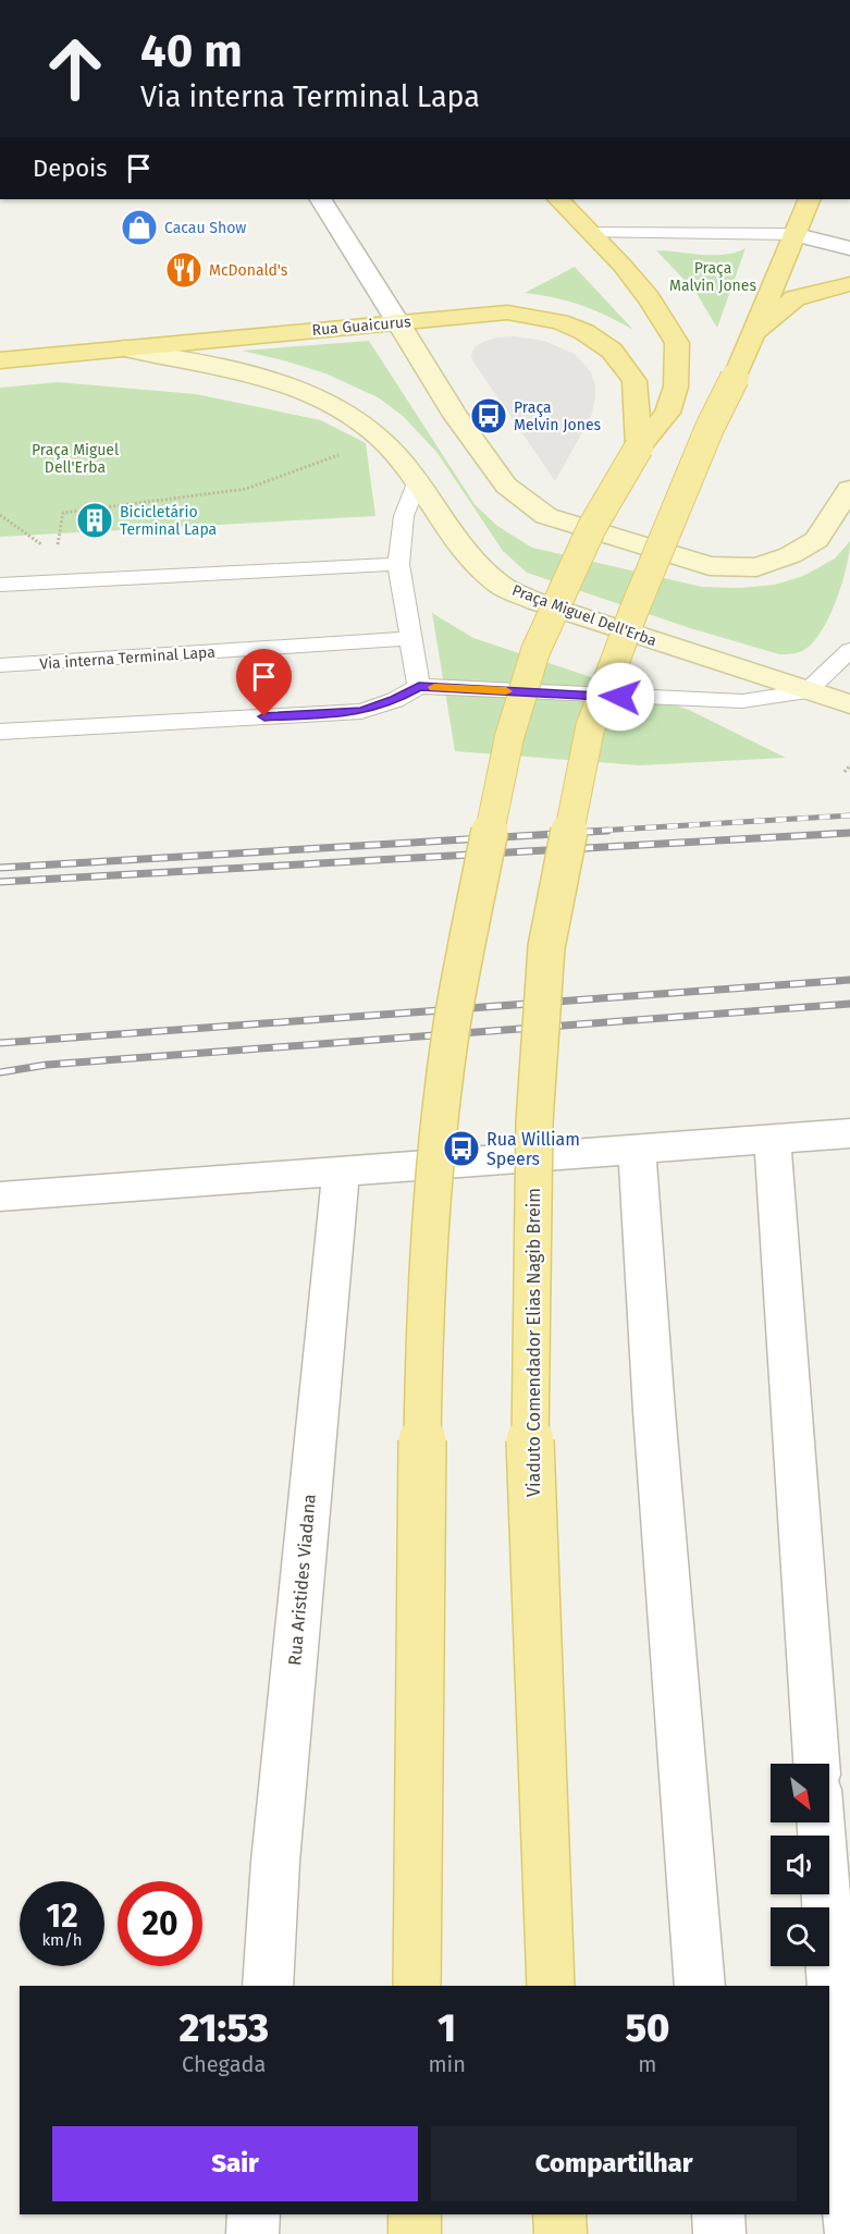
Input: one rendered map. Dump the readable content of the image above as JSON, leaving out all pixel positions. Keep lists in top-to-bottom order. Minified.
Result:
{"streets":{"main road":["Rua Guaicurus","Viaduto Comendador Elias Nagib Breim"],"street":["Praça Miguel Dell'Erba","Rua Aristides Viadana"],"lane":["Via interna Terminal Lapa"]},"crossings":[["Rua Guaicurus","Praça Miguel Dell'Erba"]],"parks":["Praça Malvin Jones","Praça Miguel Dell'Erba"],"places":{"shop":["Cacau Show"],"restaurant":["McDonald's"],"bus stop":["Praça Melvin Jones","Rua William Speers"],"building":["Bicicletário Terminal Lapa"]},"north":"bottom right","page":{"turn":["40 m","Via interna Terminal Lapa"],"then":"Depois","speed":"12 km/h","limit":"20","eta":["21:53","Chegada","1","min","50","m"],"buttons":["Sair","Compartilhar"]}}
